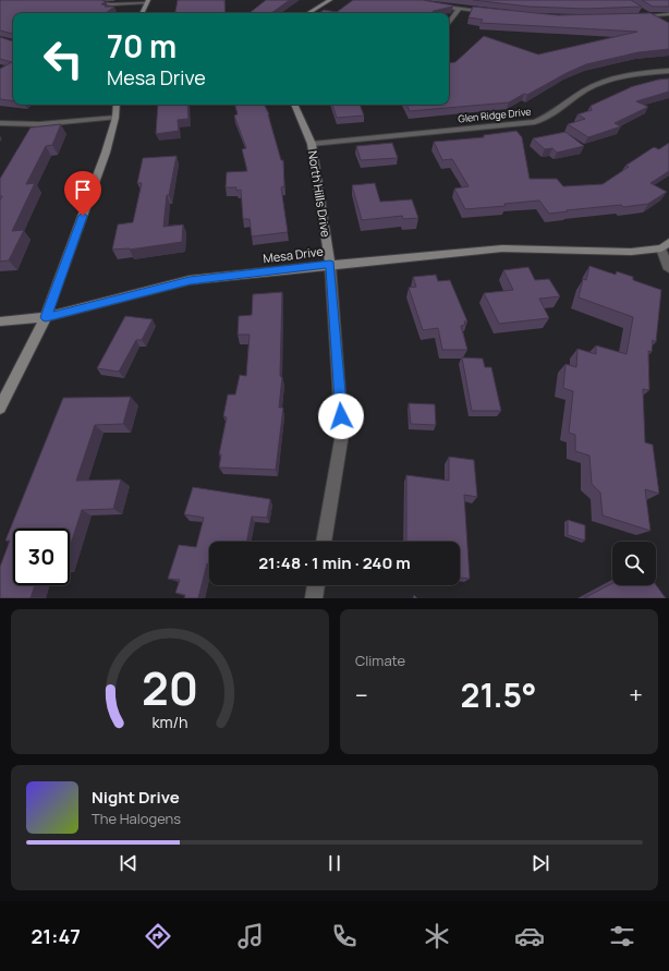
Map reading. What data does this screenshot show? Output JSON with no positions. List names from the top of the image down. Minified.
{"streets":{"street":["Glen Ridge Drive","North Hills Drive","Mesa Drive"]},"crossings":[["Glen Ridge Drive","North Hills Drive"],["North Hills Drive","Mesa Drive"]],"page":{"turn":["70 m","Mesa Drive"],"limit":"30","trip":"21:48 · 1 min · 240 m","tile":"Climate","heat":["−","21.5°","+"],"song":["Night Drive","The Halogens"],"tabs":"21:47","gauge":["20","km/h"]}}
